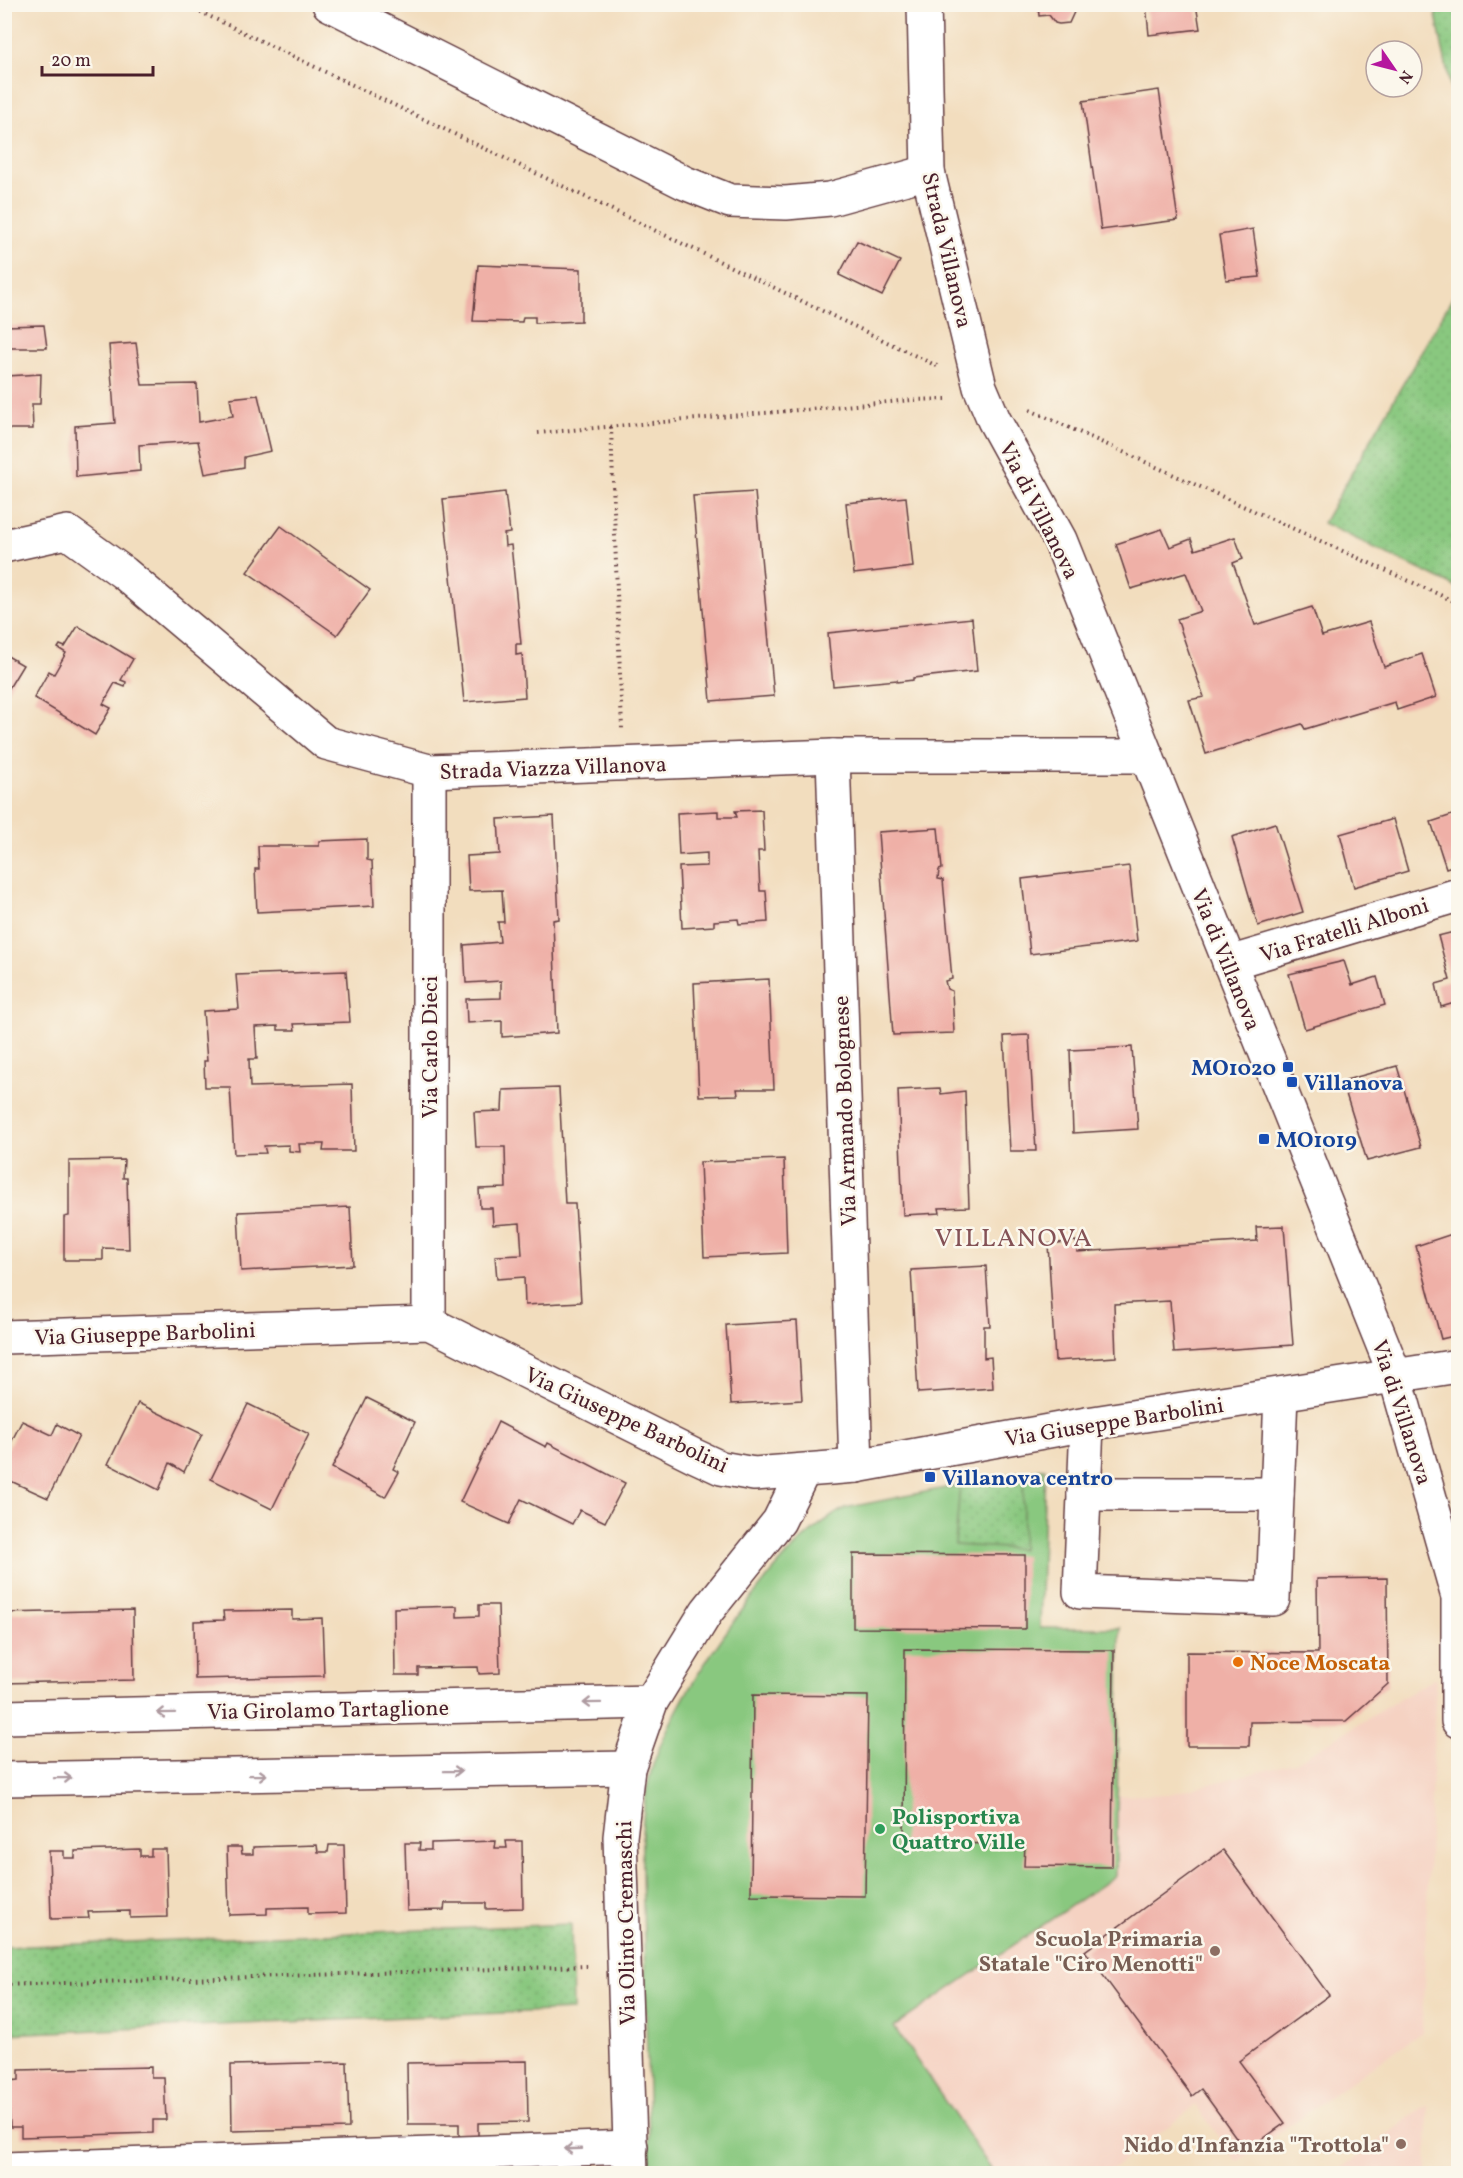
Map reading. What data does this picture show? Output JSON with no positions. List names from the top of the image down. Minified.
{"streets":{"street":["Strada Villanova","Via di Villanova","Strada Viazza Villanova","Via Fratelli Alboni","Via Carlo Dieci","Via Armando Bolognese","Via Giuseppe Barbolini","Via Girolamo Tartaglione","Via Olinto Cremaschi"]},"crossings":[["Strada Villanova","Via di Villanova"],["Via di Villanova","Strada Viazza Villanova"],["Via di Villanova","Via Fratelli Alboni"],["Via di Villanova","Via Giuseppe Barbolini"],["Strada Viazza Villanova","Via Carlo Dieci"],["Strada Viazza Villanova","Via Armando Bolognese"],["Via Carlo Dieci","Via Giuseppe Barbolini"],["Via Armando Bolognese","Via Giuseppe Barbolini"],["Via Giuseppe Barbolini","Via Olinto Cremaschi"],["Via Girolamo Tartaglione","Via Olinto Cremaschi"]],"districts":["VILLANOVA"],"places":{"transit":["MO1020","Villanova","MO1019","Villanova centro"],"other":["Noce Moscata","Polisportiva Quattro Ville","Scuola Primaria Statale \"Ciro Menotti\"","Nido d'Infanzia \"Trottola\""]},"scale_bar":"20 m","north":"bottom right"}
